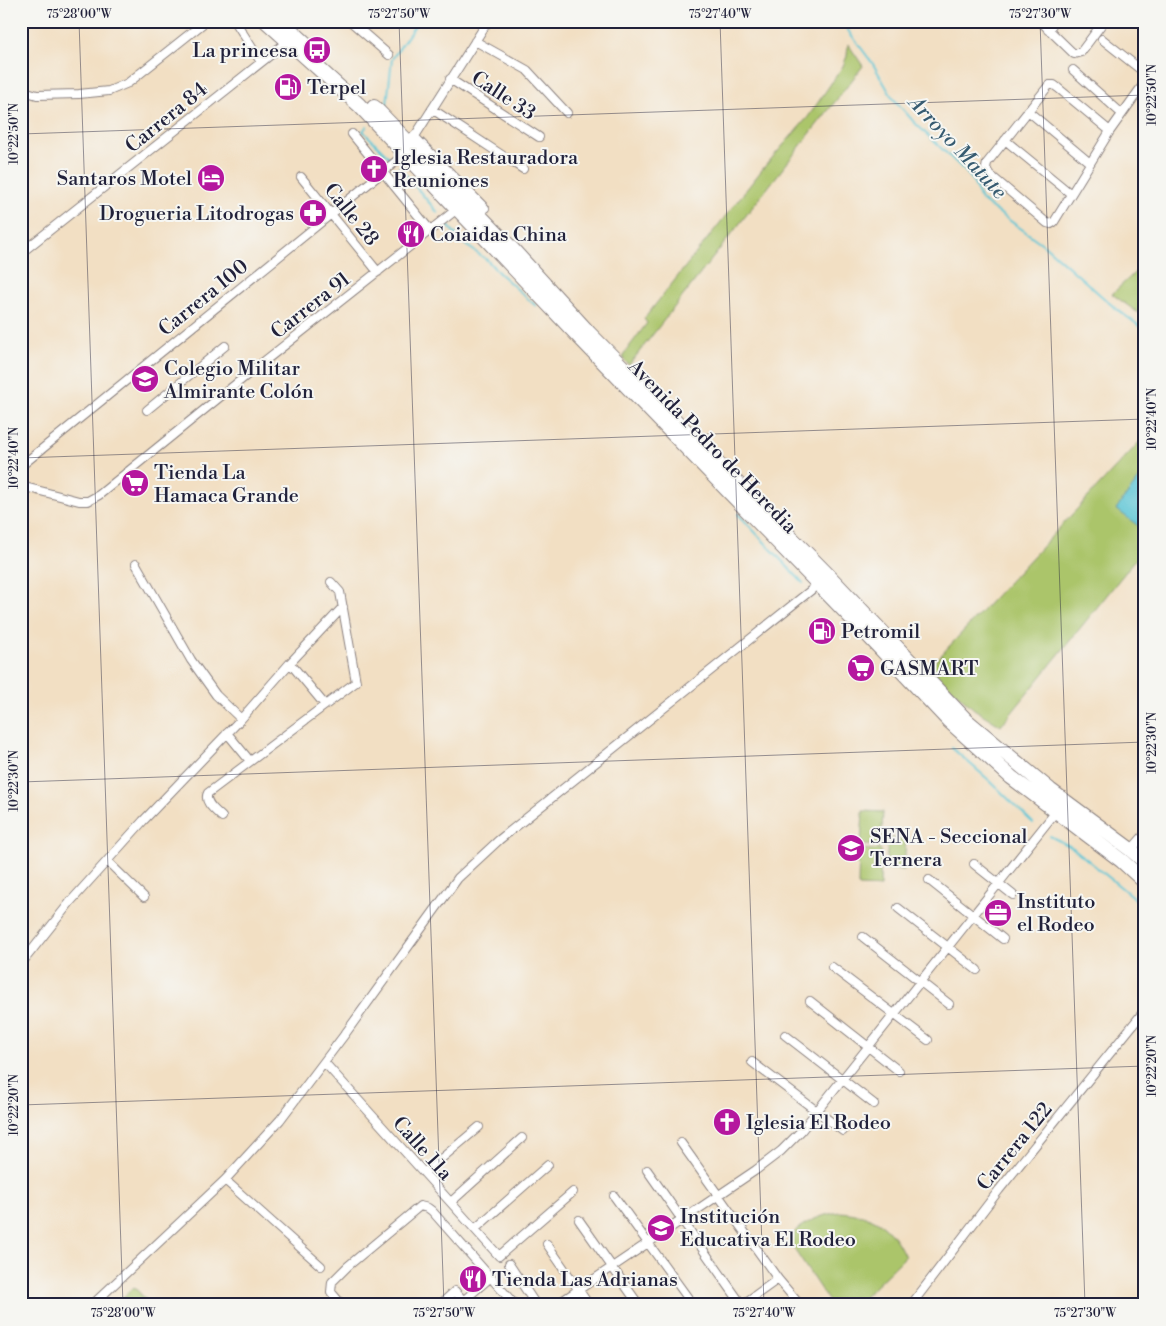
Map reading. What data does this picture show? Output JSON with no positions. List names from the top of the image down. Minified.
{"streets":{"highway":["Avenida Pedro de Heredia"],"street":["Calle 33","Carrera 84","Calle 28","Carrera 100","Carrera 91","Carrera 122","Calle 11a"]},"crossings":[["Calle 33","Carrera 100"],["Carrera 84","Avenida Pedro de Heredia"],["Calle 28","Carrera 100"],["Calle 28","Carrera 91"],["Carrera 100","Avenida Pedro de Heredia"],["Carrera 91","Avenida Pedro de Heredia"]],"water":["Arroyo Matute"],"places":{"bus stop":["La princesa"],"fuel station":["Terpel","Petromil"],"church":["Iglesia Restauradora Reuniones","Iglesia El Rodeo"],"hotel":["Santaros Motel"],"pharmacy":["Drogueria Litodrogas"],"restaurant":["Coiaidas China","Tienda Las Adrianas"],"school or university":["Colegio Militar Almirante Colón","SENA - Seccional Ternera","Institución Educativa El Rodeo"],"supermarket":["Tienda La Hamaca Grande","GASMART"],"office":["Instituto el Rodeo"]},"coordinates":["75°28'00\"W","75°27'50\"W","75°27'40\"W","75°27'30\"W","10°22'50\"N","10°22'40\"N","10°22'30\"N","10°22'20\"N"]}
